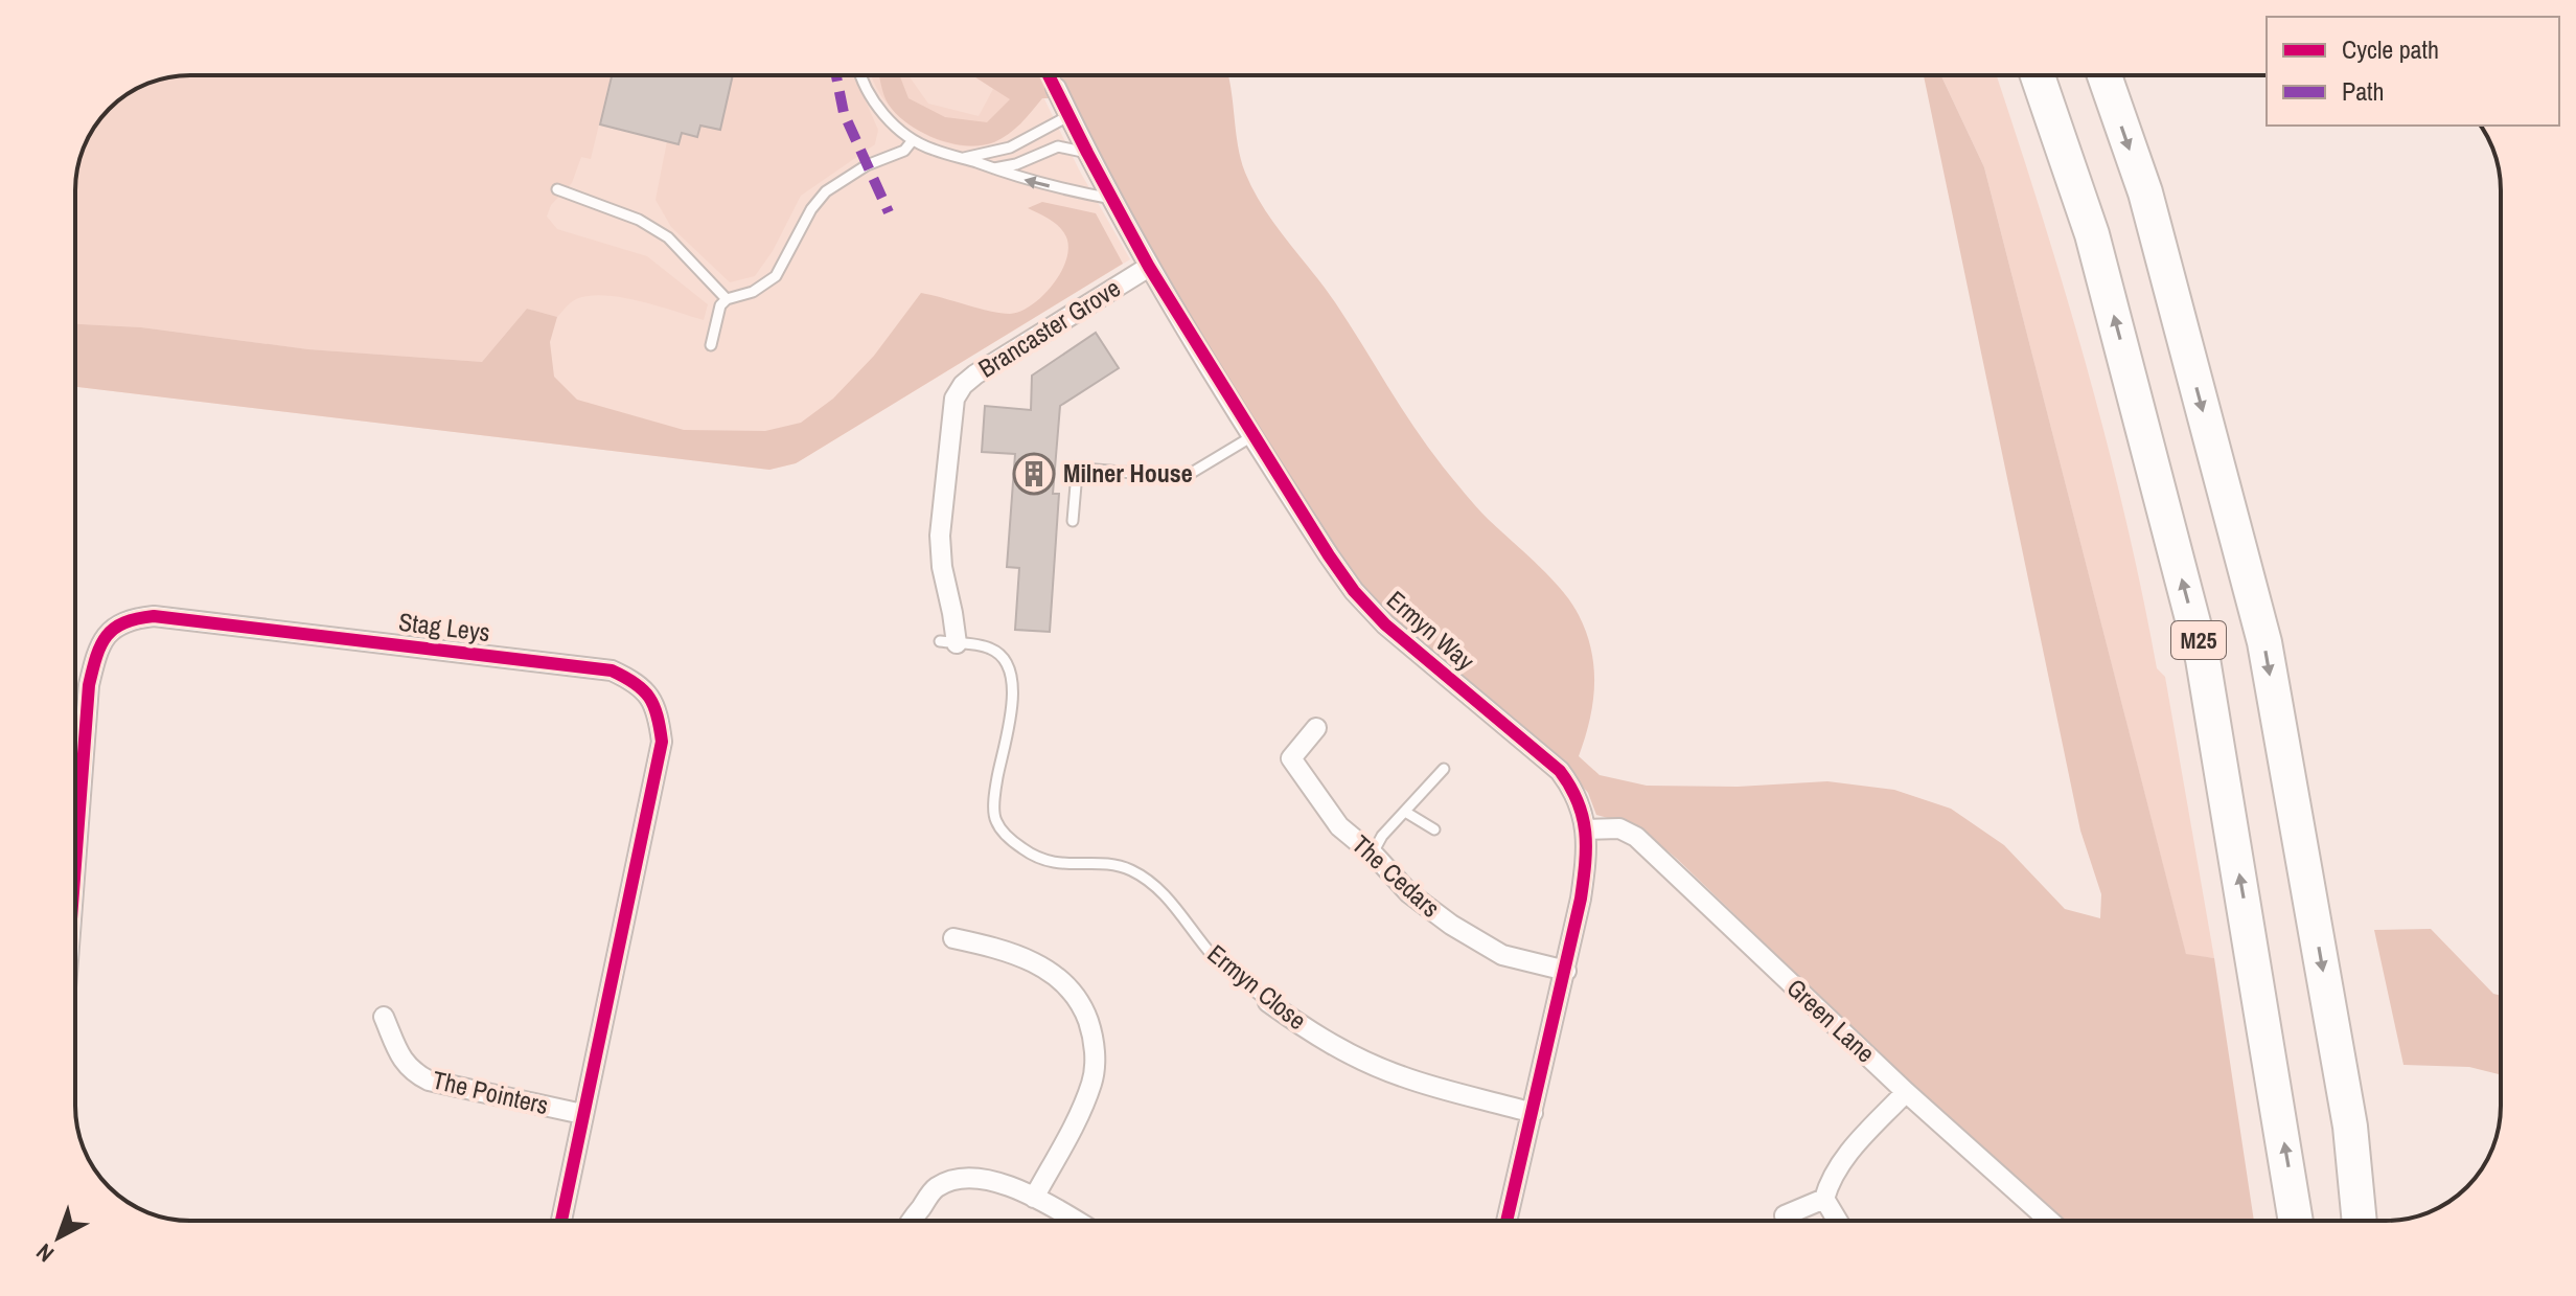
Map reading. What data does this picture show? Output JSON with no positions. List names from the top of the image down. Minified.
{"streets":{"highway":["M25"],"street":["Brancaster Grove","Stag Leys","Ermyn Way","The Cedars","Ermyn Close","Green Lane","The Pointers"]},"crossings":[["Brancaster Grove","Ermyn Way"],["Brancaster Grove","Ermyn Close"],["Stag Leys","The Pointers"],["Ermyn Way","The Cedars"],["Ermyn Way","Ermyn Close"],["Ermyn Way","Green Lane"]],"places":{"building":["Milner House"]},"legend":["Cycle path","Path"],"north":"bottom left"}
